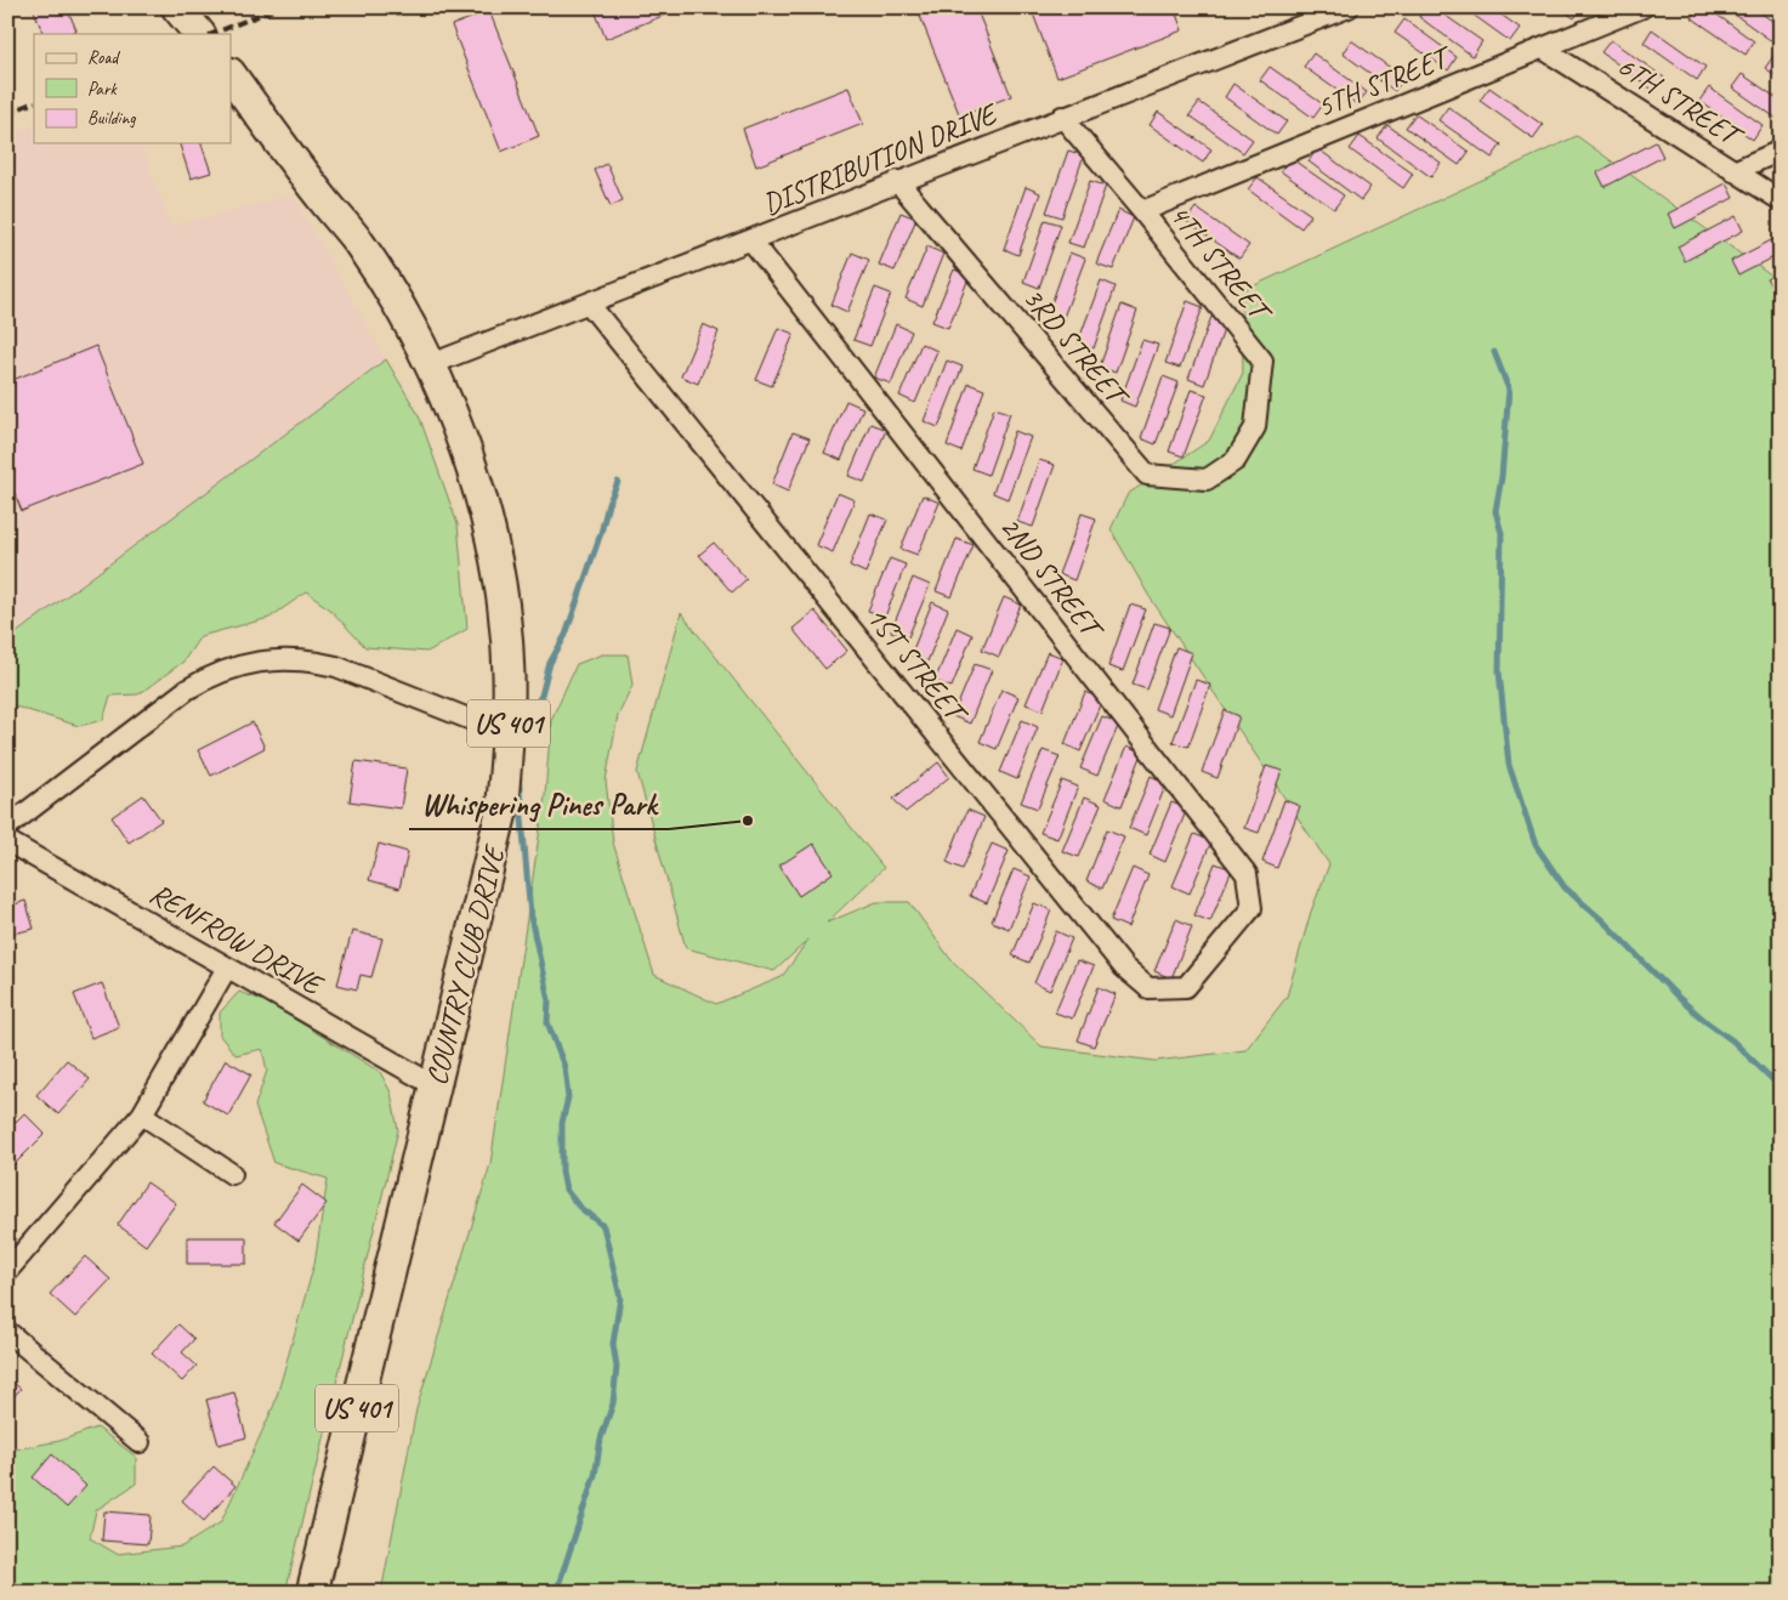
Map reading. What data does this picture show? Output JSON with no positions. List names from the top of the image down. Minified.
{"streets":{"main road":["US 401","COUNTRY CLUB DRIVE"],"street":["5TH STREET","6TH STREET","DISTRIBUTION DRIVE","4TH STREET","3RD STREET","2ND STREET","1ST STREET","RENFROW DRIVE"]},"crossings":[["5TH STREET","6TH STREET"],["5TH STREET","4TH STREET"],["DISTRIBUTION DRIVE","4TH STREET"],["DISTRIBUTION DRIVE","3RD STREET"],["DISTRIBUTION DRIVE","2ND STREET"],["DISTRIBUTION DRIVE","1ST STREET"],["DISTRIBUTION DRIVE","COUNTRY CLUB DRIVE"],["4TH STREET","3RD STREET"],["2ND STREET","1ST STREET"],["RENFROW DRIVE","COUNTRY CLUB DRIVE"]],"places":["Whispering Pines Park"],"legend":["Road","Park","Building"]}
